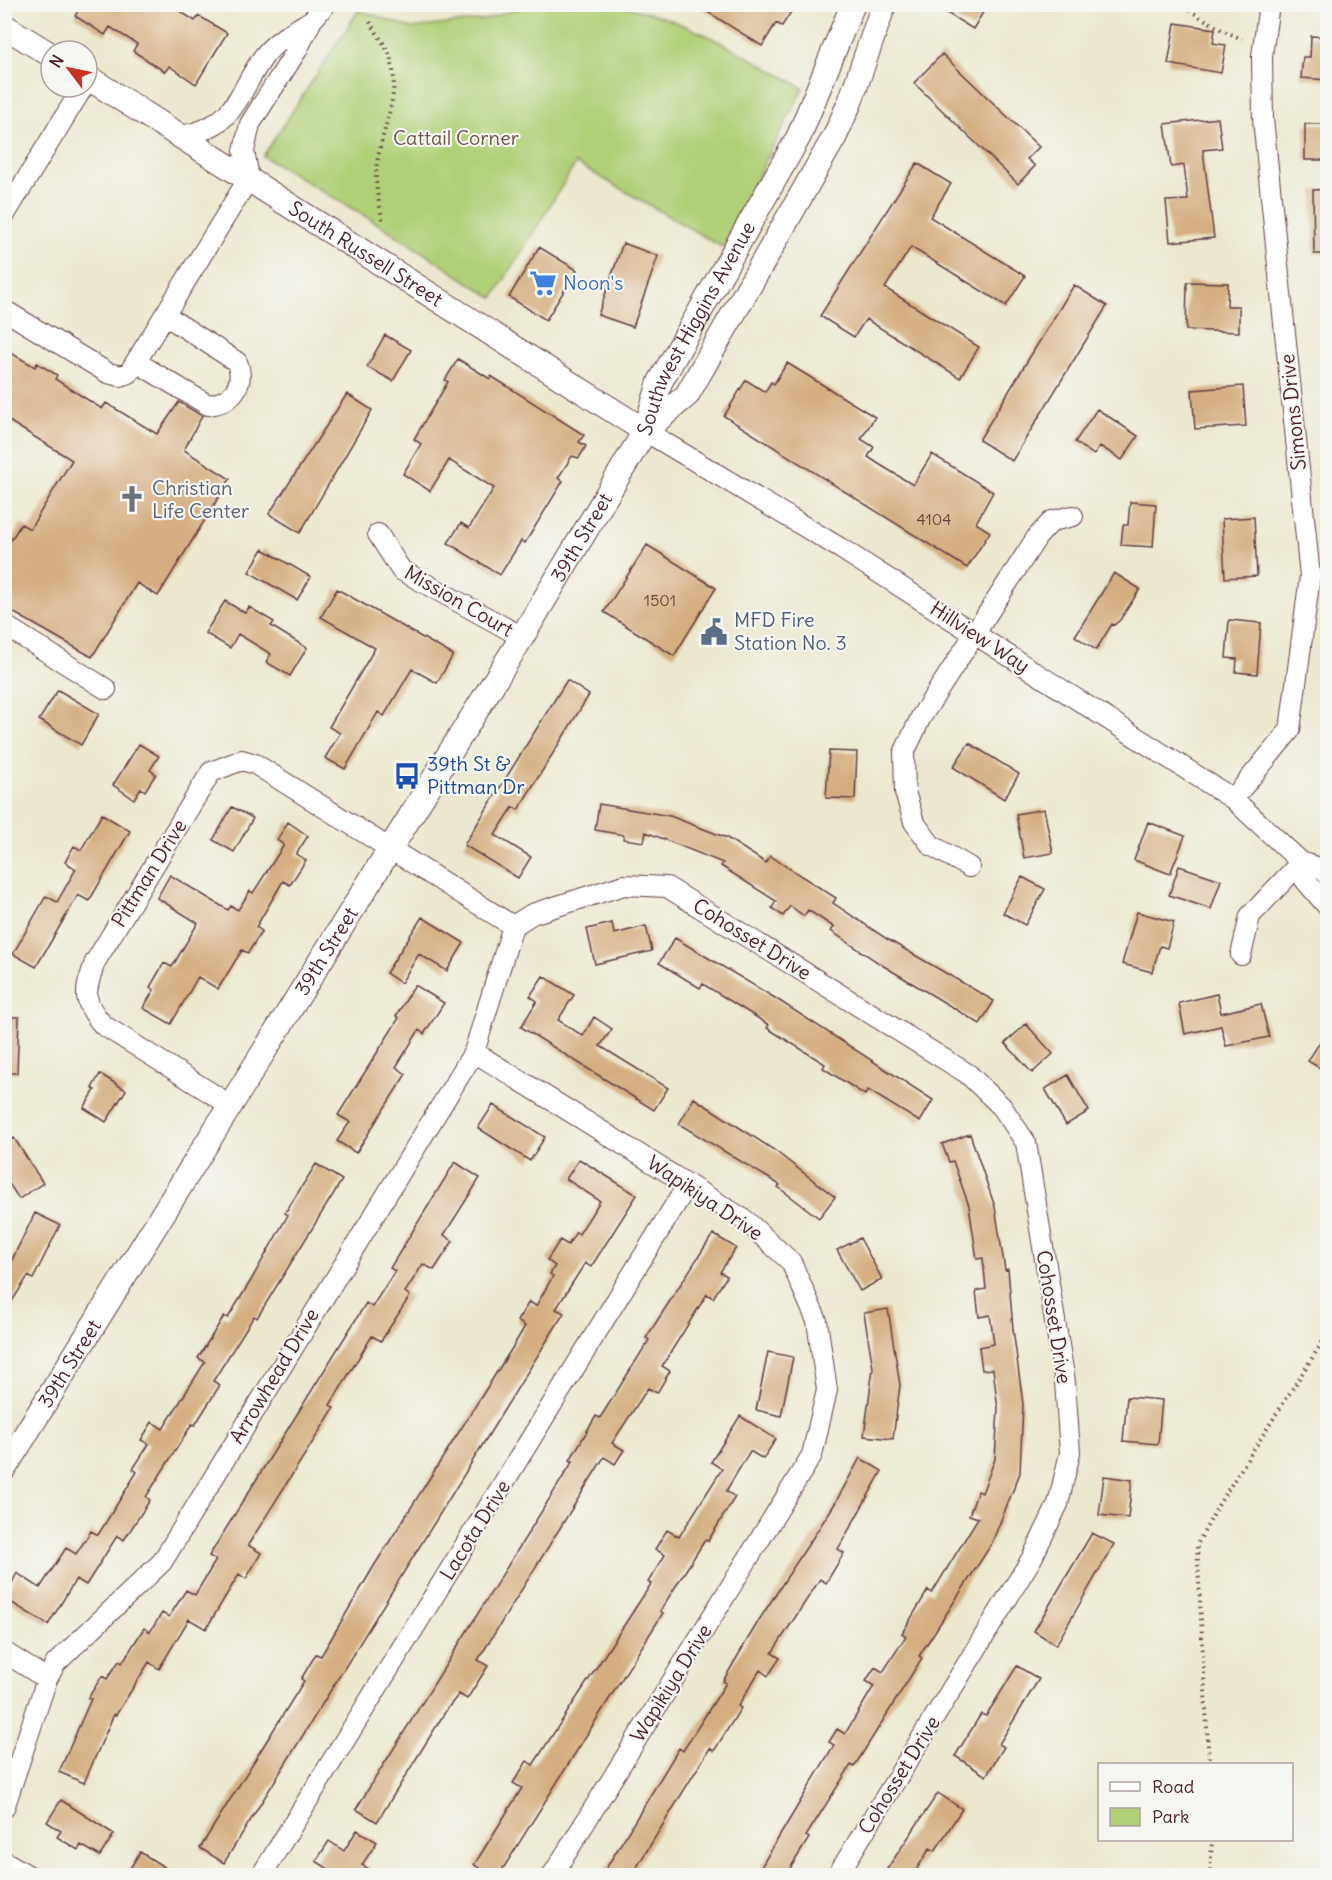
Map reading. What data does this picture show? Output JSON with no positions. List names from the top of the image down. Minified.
{"streets":{"main road":["South Russell Street","Southwest Higgins Avenue","39th Street"],"street":["Simons Drive","Mission Court","Hillview Way","Pittman Drive","Cohosset Drive","Wapikiya Drive","Arrowhead Drive","Lacota Drive"]},"crossings":[["South Russell Street","Southwest Higgins Avenue"],["South Russell Street","39th Street"],["South Russell Street","Hillview Way"],["Southwest Higgins Avenue","39th Street"],["Southwest Higgins Avenue","Hillview Way"],["Simons Drive","Hillview Way"],["39th Street","Mission Court"],["39th Street","Hillview Way"],["39th Street","Pittman Drive"],["Wapikiya Drive","Arrowhead Drive"],["Wapikiya Drive","Lacota Drive"]],"parks":["Cattail Corner"],"places":{"supermarket":["Noon's"],"church":["Christian Life Center"],"public building":["MFD Fire Station No. 3"],"bus stop":["39th St & Pittman Dr"]},"house_numbers":["4104","1501"],"legend":["Road","Park"],"north":"top left"}
